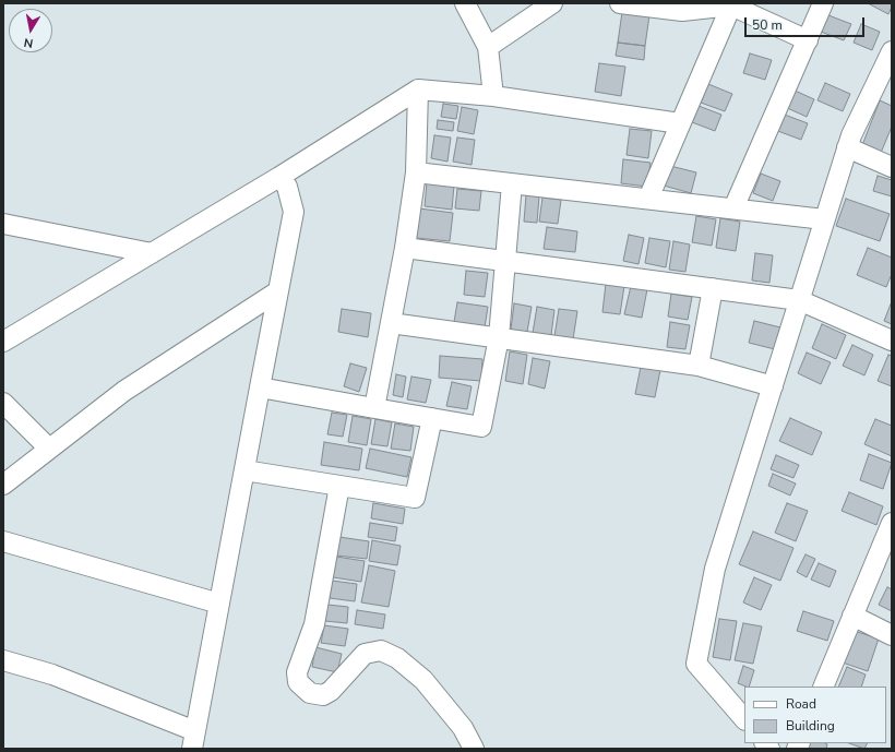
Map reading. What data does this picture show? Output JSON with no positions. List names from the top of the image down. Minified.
{"legend":["Road","Building"],"scale_bar":"50 m","north":"bottom"}
